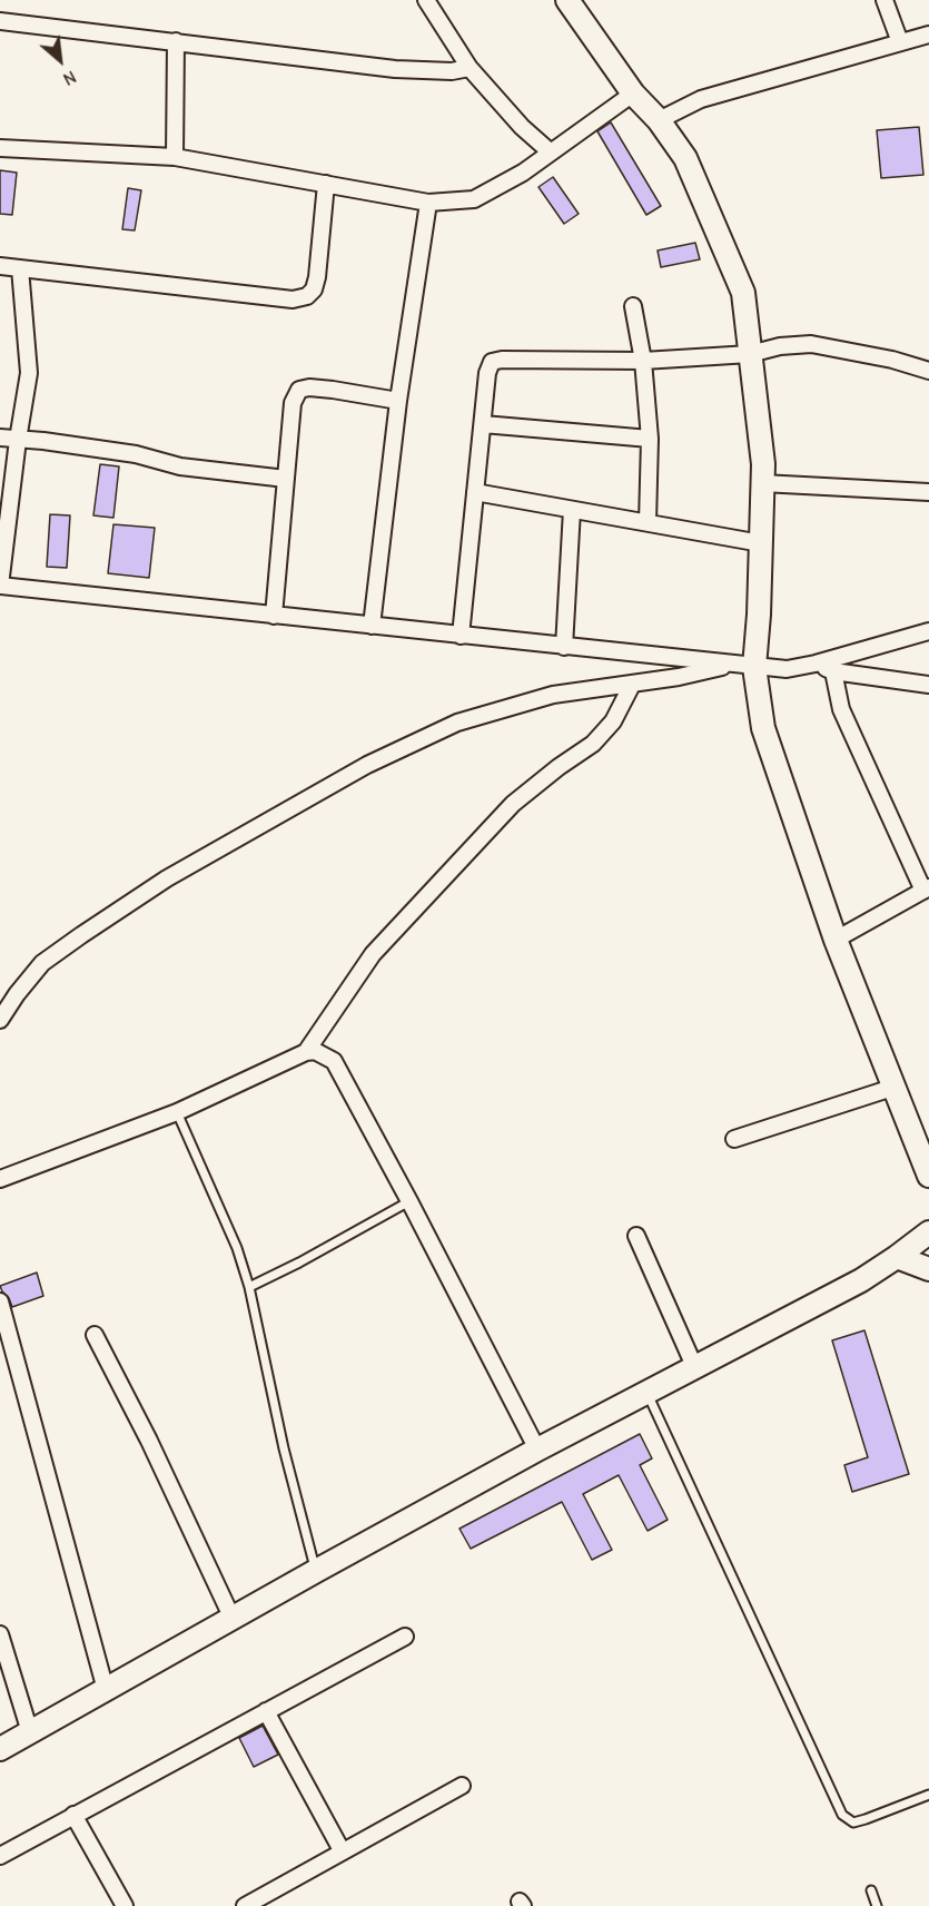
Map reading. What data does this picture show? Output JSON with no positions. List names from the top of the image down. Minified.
{"north":"bottom right"}
